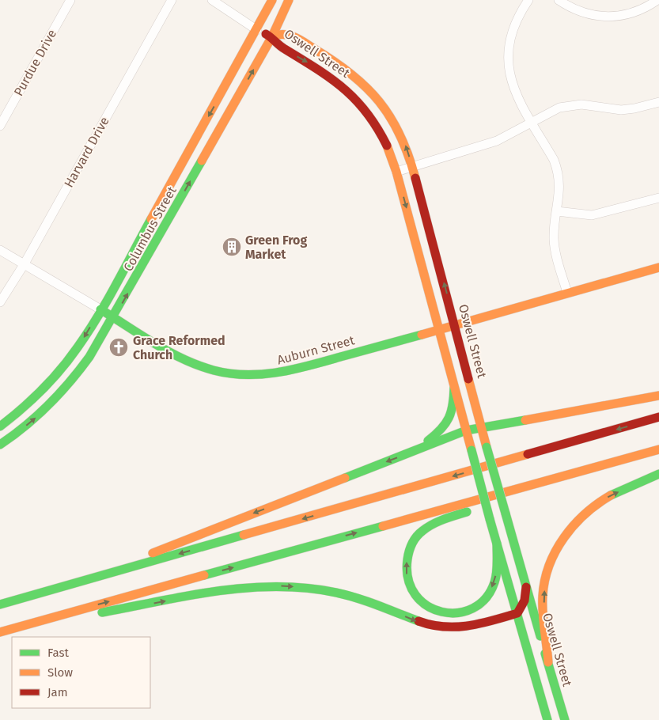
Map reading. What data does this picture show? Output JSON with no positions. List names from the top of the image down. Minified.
{"streets":{"main road":["Oswell Street","Columbus Street","Auburn Street"],"street":["Purdue Drive","Harvard Drive"]},"crossings":[["Oswell Street","Columbus Street"],["Oswell Street","Auburn Street"],["Harvard Drive","Auburn Street"],["Columbus Street","Auburn Street"]],"places":{"building":["Green Frog Market"],"church":["Grace Reformed Church"]},"legend":["Fast","Slow","Jam"]}
